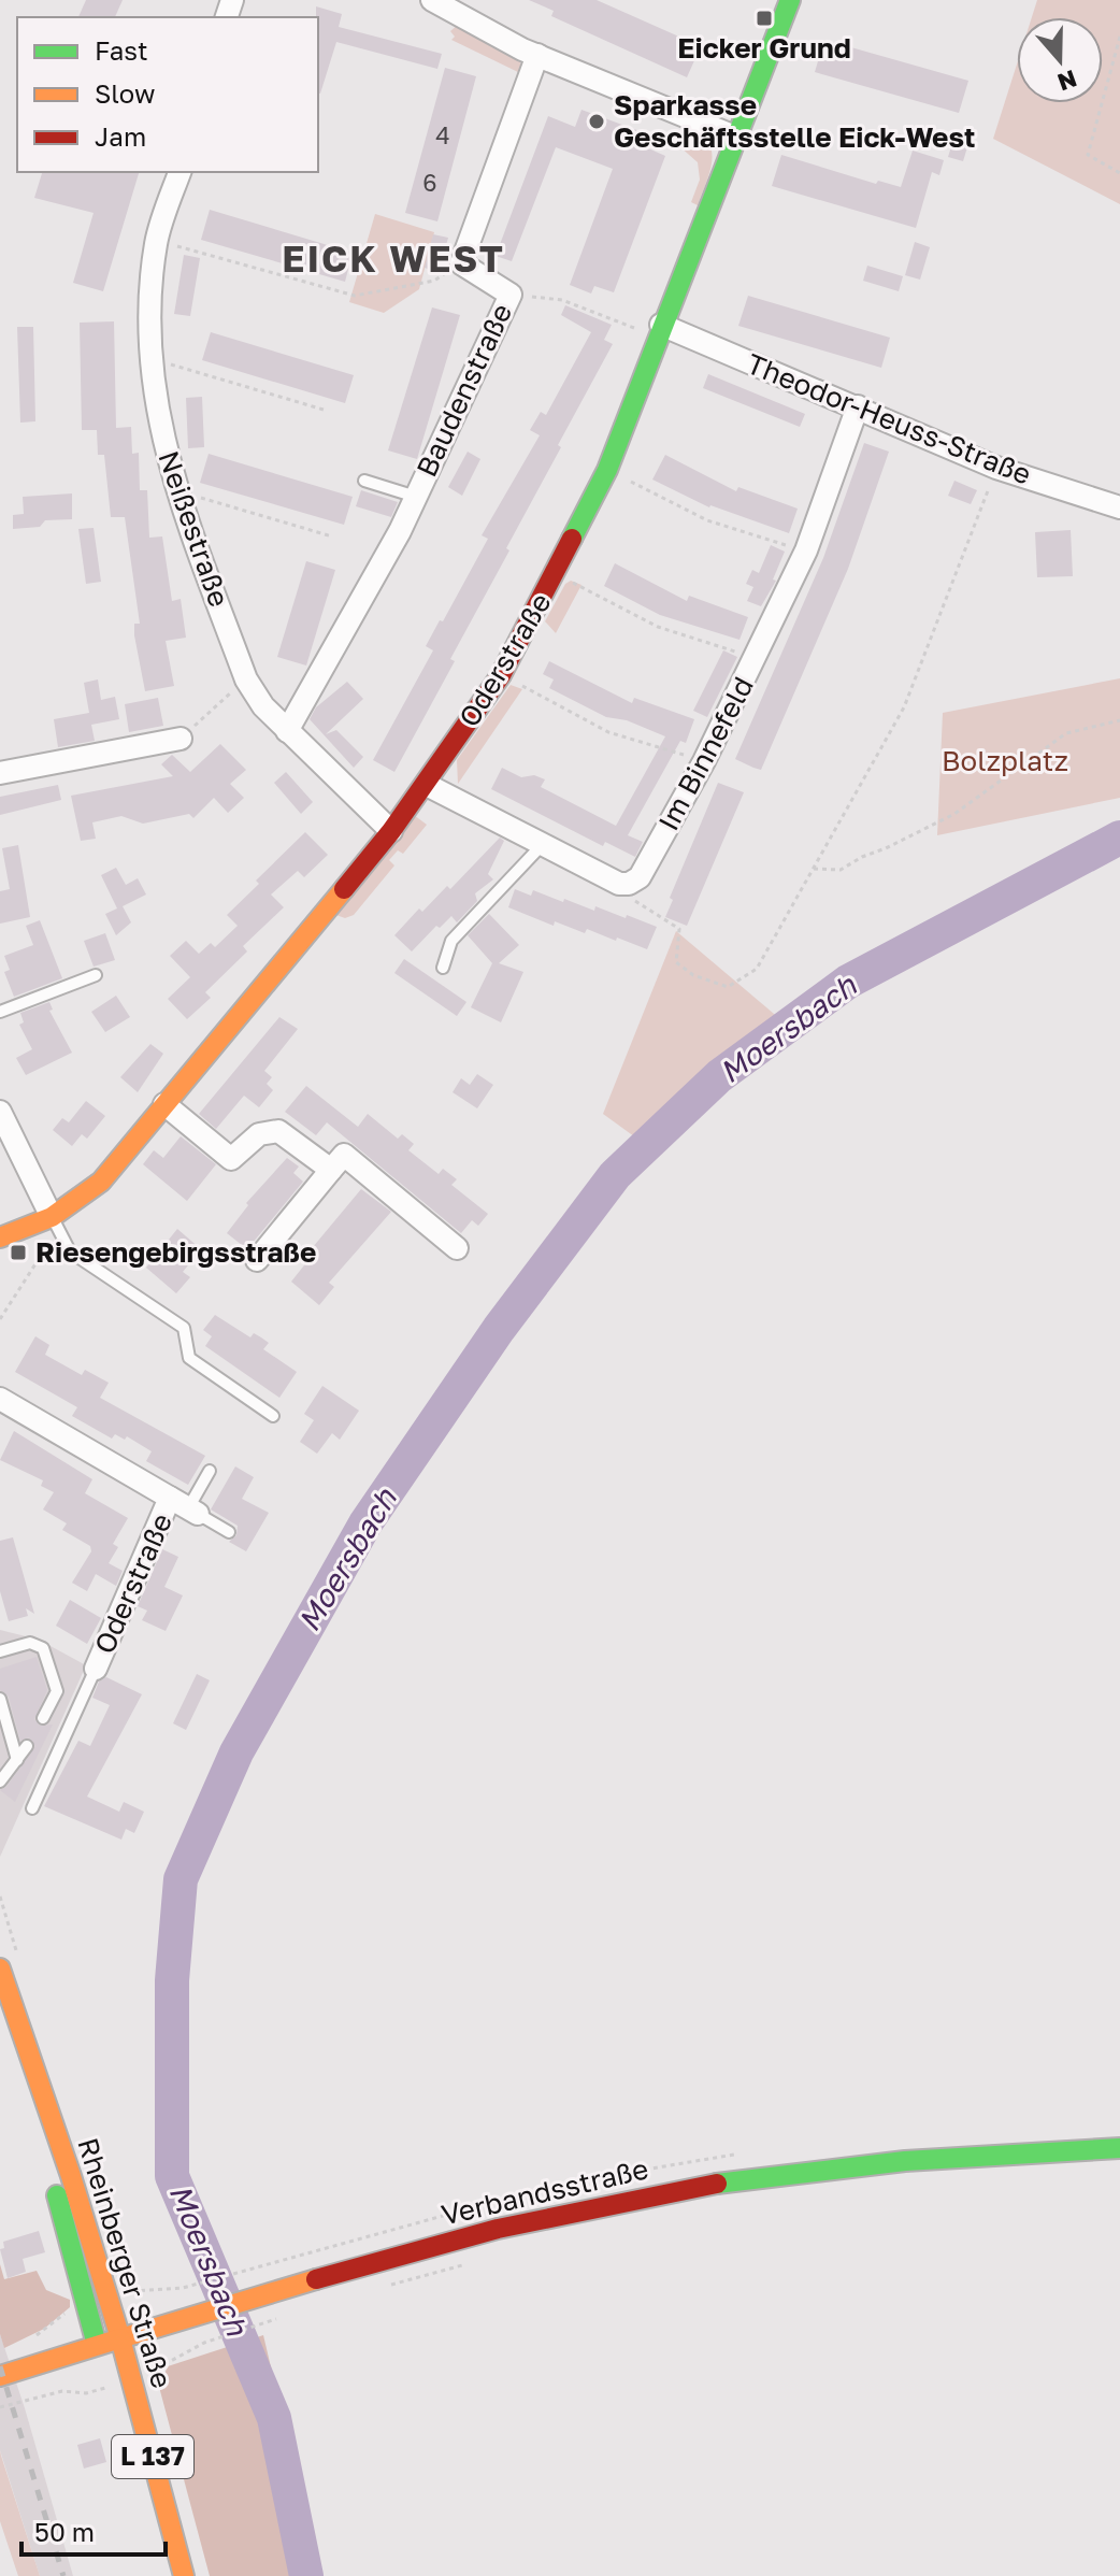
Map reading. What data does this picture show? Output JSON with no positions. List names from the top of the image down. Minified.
{"streets":{"main road":["Oderstraße","Verbandsstraße","Rheinberger Straße","L 137"],"street":["Baudenstraße","Theodor-Heuss-Straße","Neißestraße","Im Binnefeld"]},"crossings":[["Baudenstraße","Neißestraße"],["Theodor-Heuss-Straße","Oderstraße"],["Theodor-Heuss-Straße","Im Binnefeld"],["Neißestraße","Oderstraße"],["Verbandsstraße","Rheinberger Straße"]],"districts":["EICK WEST"],"water":["Moersbach"],"parks":["Bolzplatz"],"places":{"transit":["Eicker Grund","Riesengebirgsstraße"],"other":["Sparkasse Geschäftsstelle Eick-West"]},"house_numbers":["4","6"],"legend":["Fast","Slow","Jam"],"scale_bar":"50 m","north":"bottom"}
